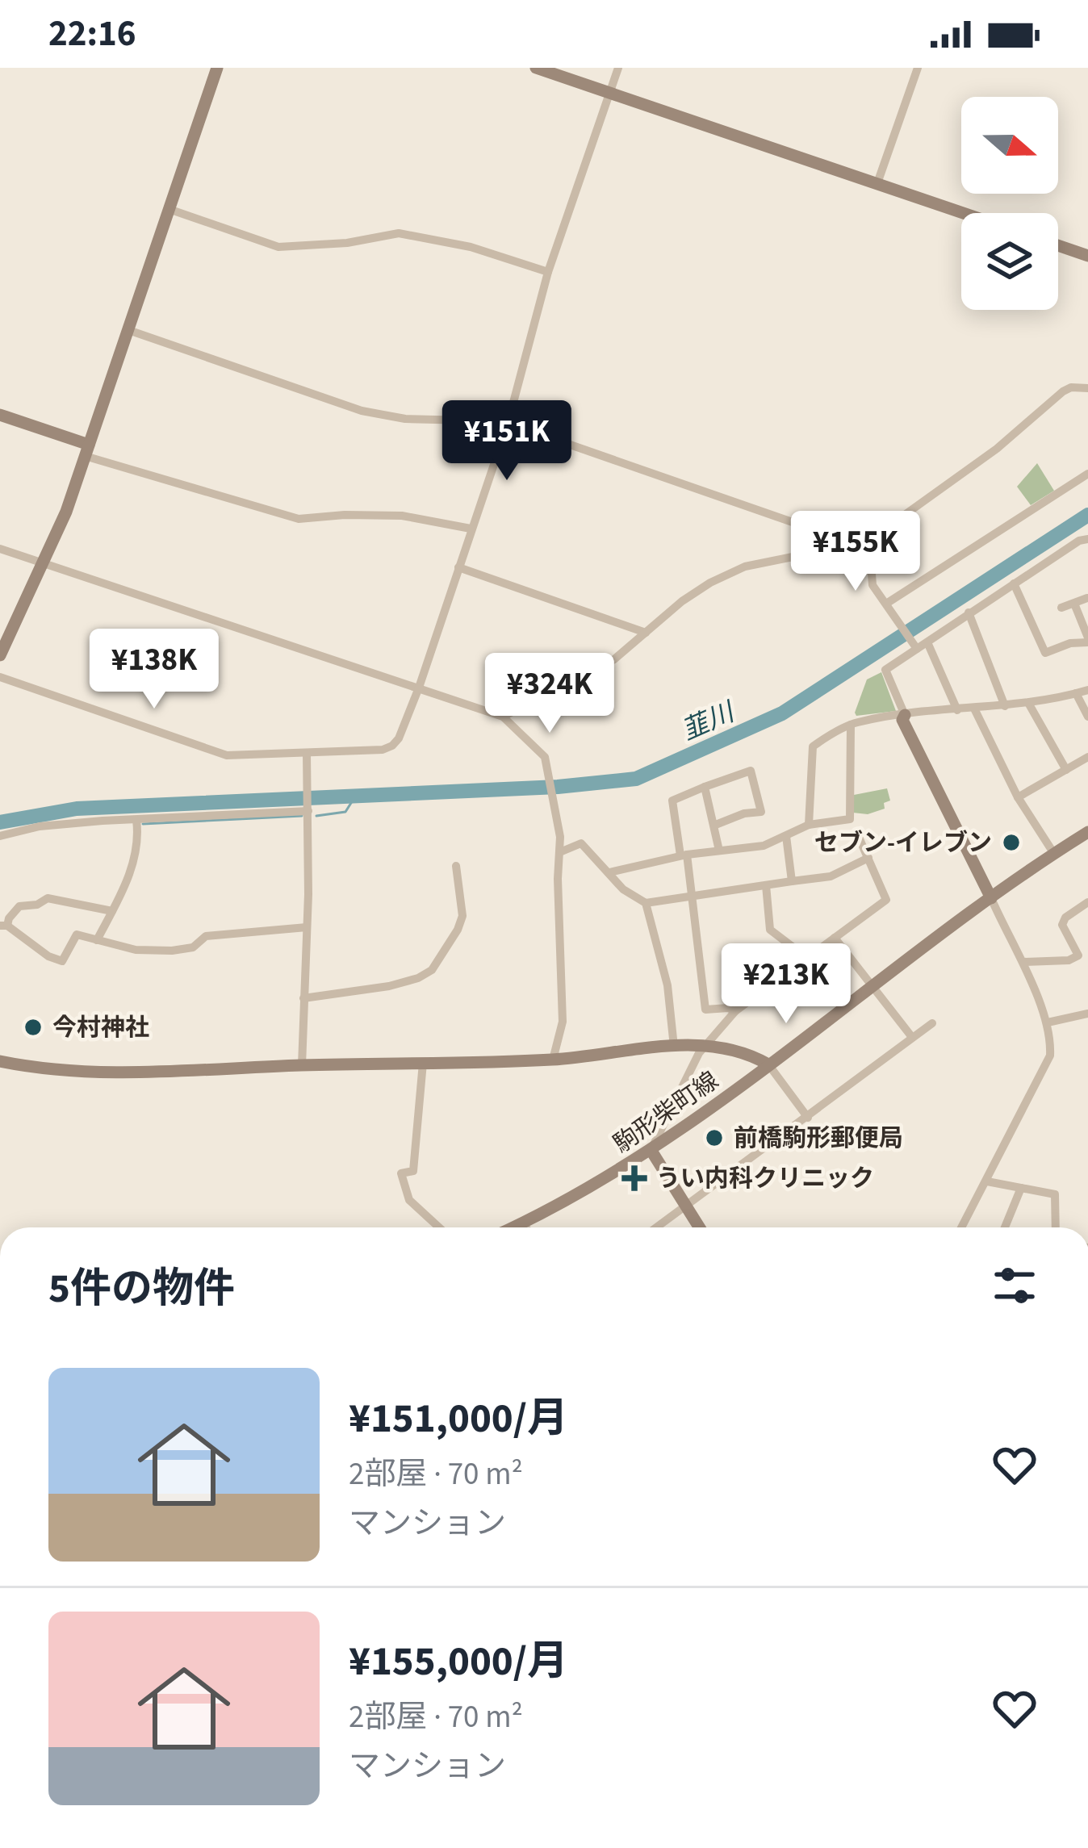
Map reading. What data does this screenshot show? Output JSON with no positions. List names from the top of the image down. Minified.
{"streets":{"street":["駒形柴町線"]},"water":["韮川"],"places":{"other":["セブン-イレブン","今村神社","前橋駒形郵便局"],"health":["うい内科クリニック"]},"north":"right","page":{"status":"22:16","price":["¥151K","¥155K","¥138K","¥324K","¥213K"],"heading":"5件の物件","list":[{"name":"¥151,000/月","note":"2部屋 · 70 m² · マンション"},{"name":"¥155,000/月","note":"2部屋 · 70 m² · マンション"}]}}
